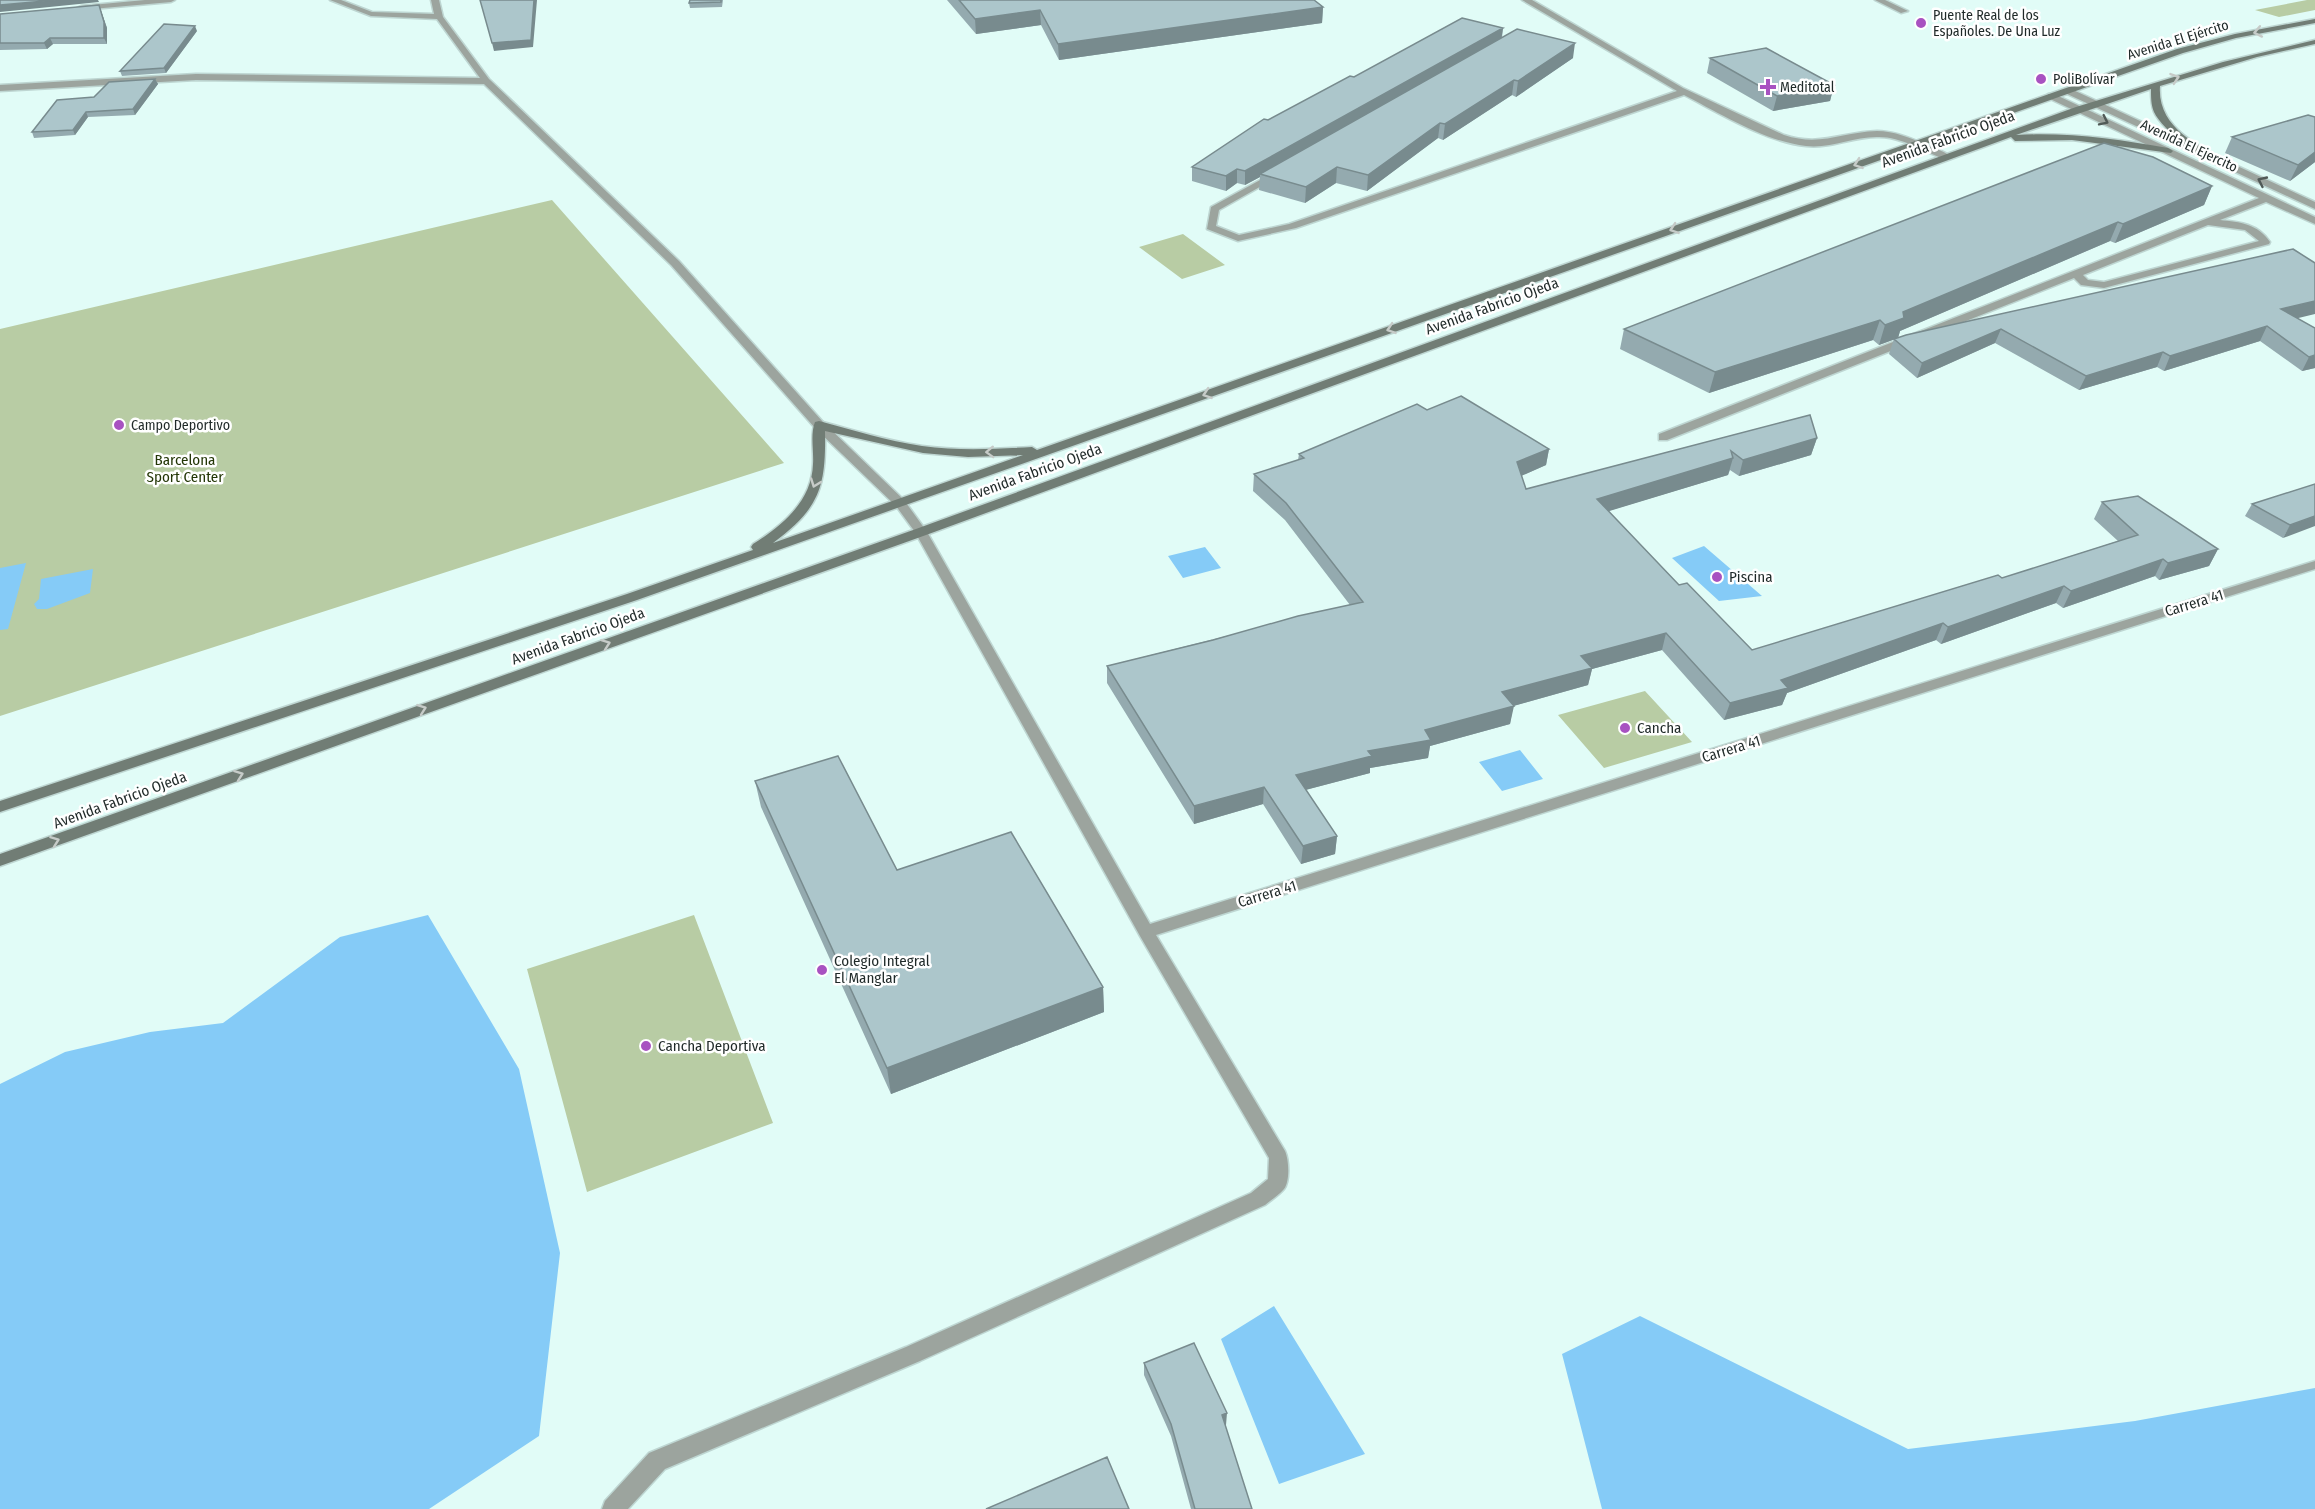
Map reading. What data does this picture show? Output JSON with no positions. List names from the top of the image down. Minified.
{"streets":{"street":["Avenida El Ejército","Avenida Fabricio Ojeda","Avenida El Ejercito","Carrera 41"]},"crossings":[["Avenida El Ejército","Avenida Fabricio Ojeda"],["Avenida El Ejército","Avenida El Ejercito"],["Avenida Fabricio Ojeda","Avenida El Ejercito"]],"parks":["Barcelona Sport Center"],"places":{"other":["Puente Real de los Españoles. De Una Luz","PoliBolívar","Campo Deportivo","Piscina","Cancha","Colegio Integral El Manglar","Cancha Deportiva"],"health":["Meditotal"]}}
